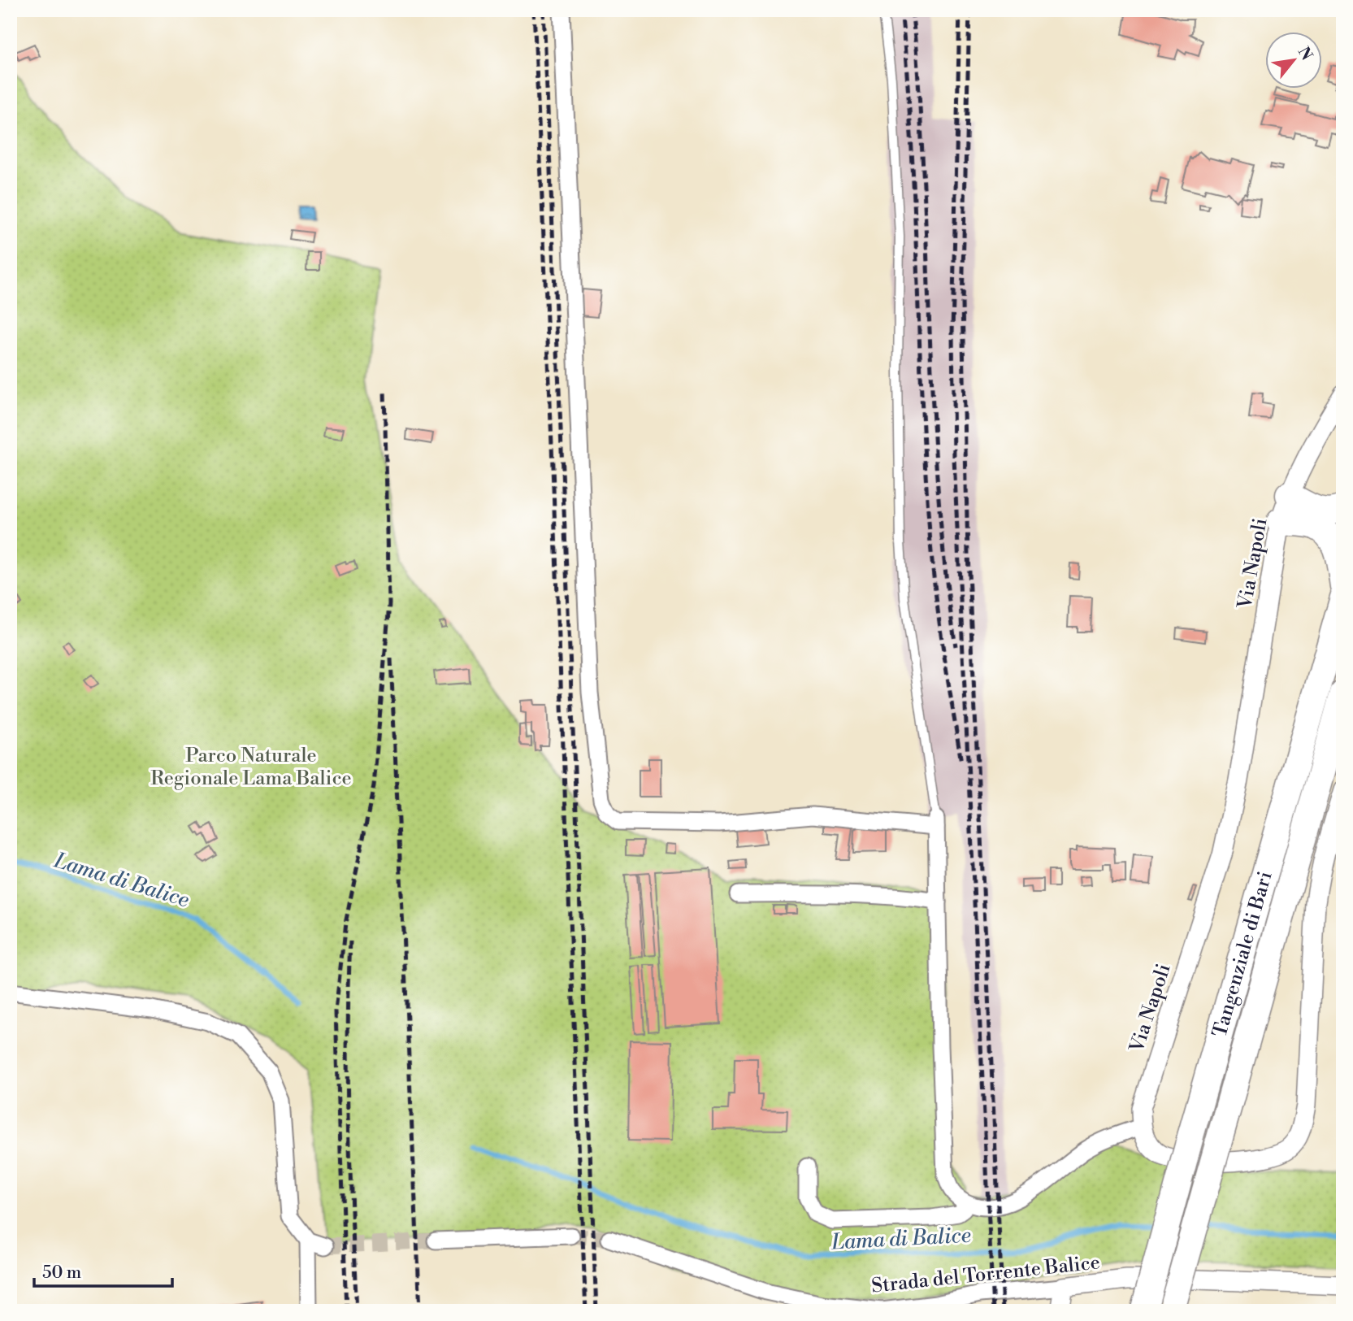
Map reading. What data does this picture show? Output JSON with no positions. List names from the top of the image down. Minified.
{"streets":{"highway":["Tangenziale di Bari"],"street":["Via Napoli","Strada del Torrente Balice"]},"water":["Lama di Balice"],"parks":["Parco Naturale Regionale Lama Balice"],"scale_bar":"50 m","north":"top right"}
